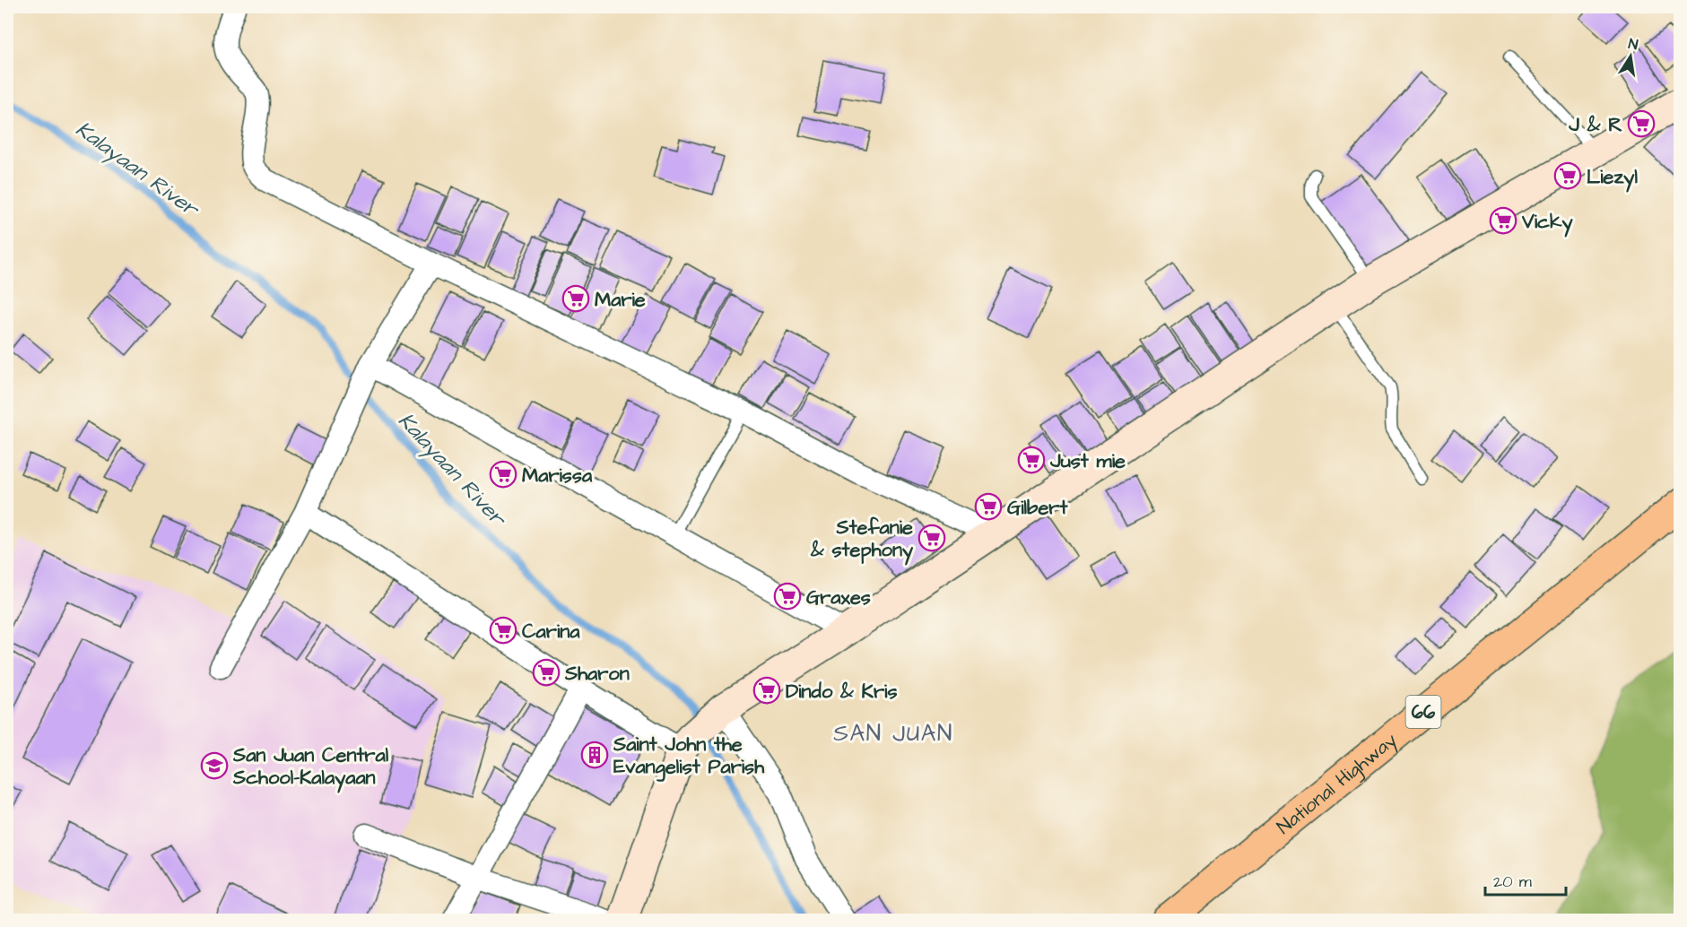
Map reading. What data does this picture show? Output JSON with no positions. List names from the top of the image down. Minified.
{"streets":{"main road":["66","National Highway"]},"districts":["SAN JUAN"],"water":["Kalayaan River"],"places":{"supermarket":["J & R","Liezyl","Vicky","Marie","Just mie","Marissa","Gilbert","Stefanie & stephony","Graxes","Carina","Sharon","Dindo & Kris"],"building":["Saint John the Evangelist Parish"],"school or university":["San Juan Central School-Kalayaan"]},"scale_bar":"20 m","north":"top"}
